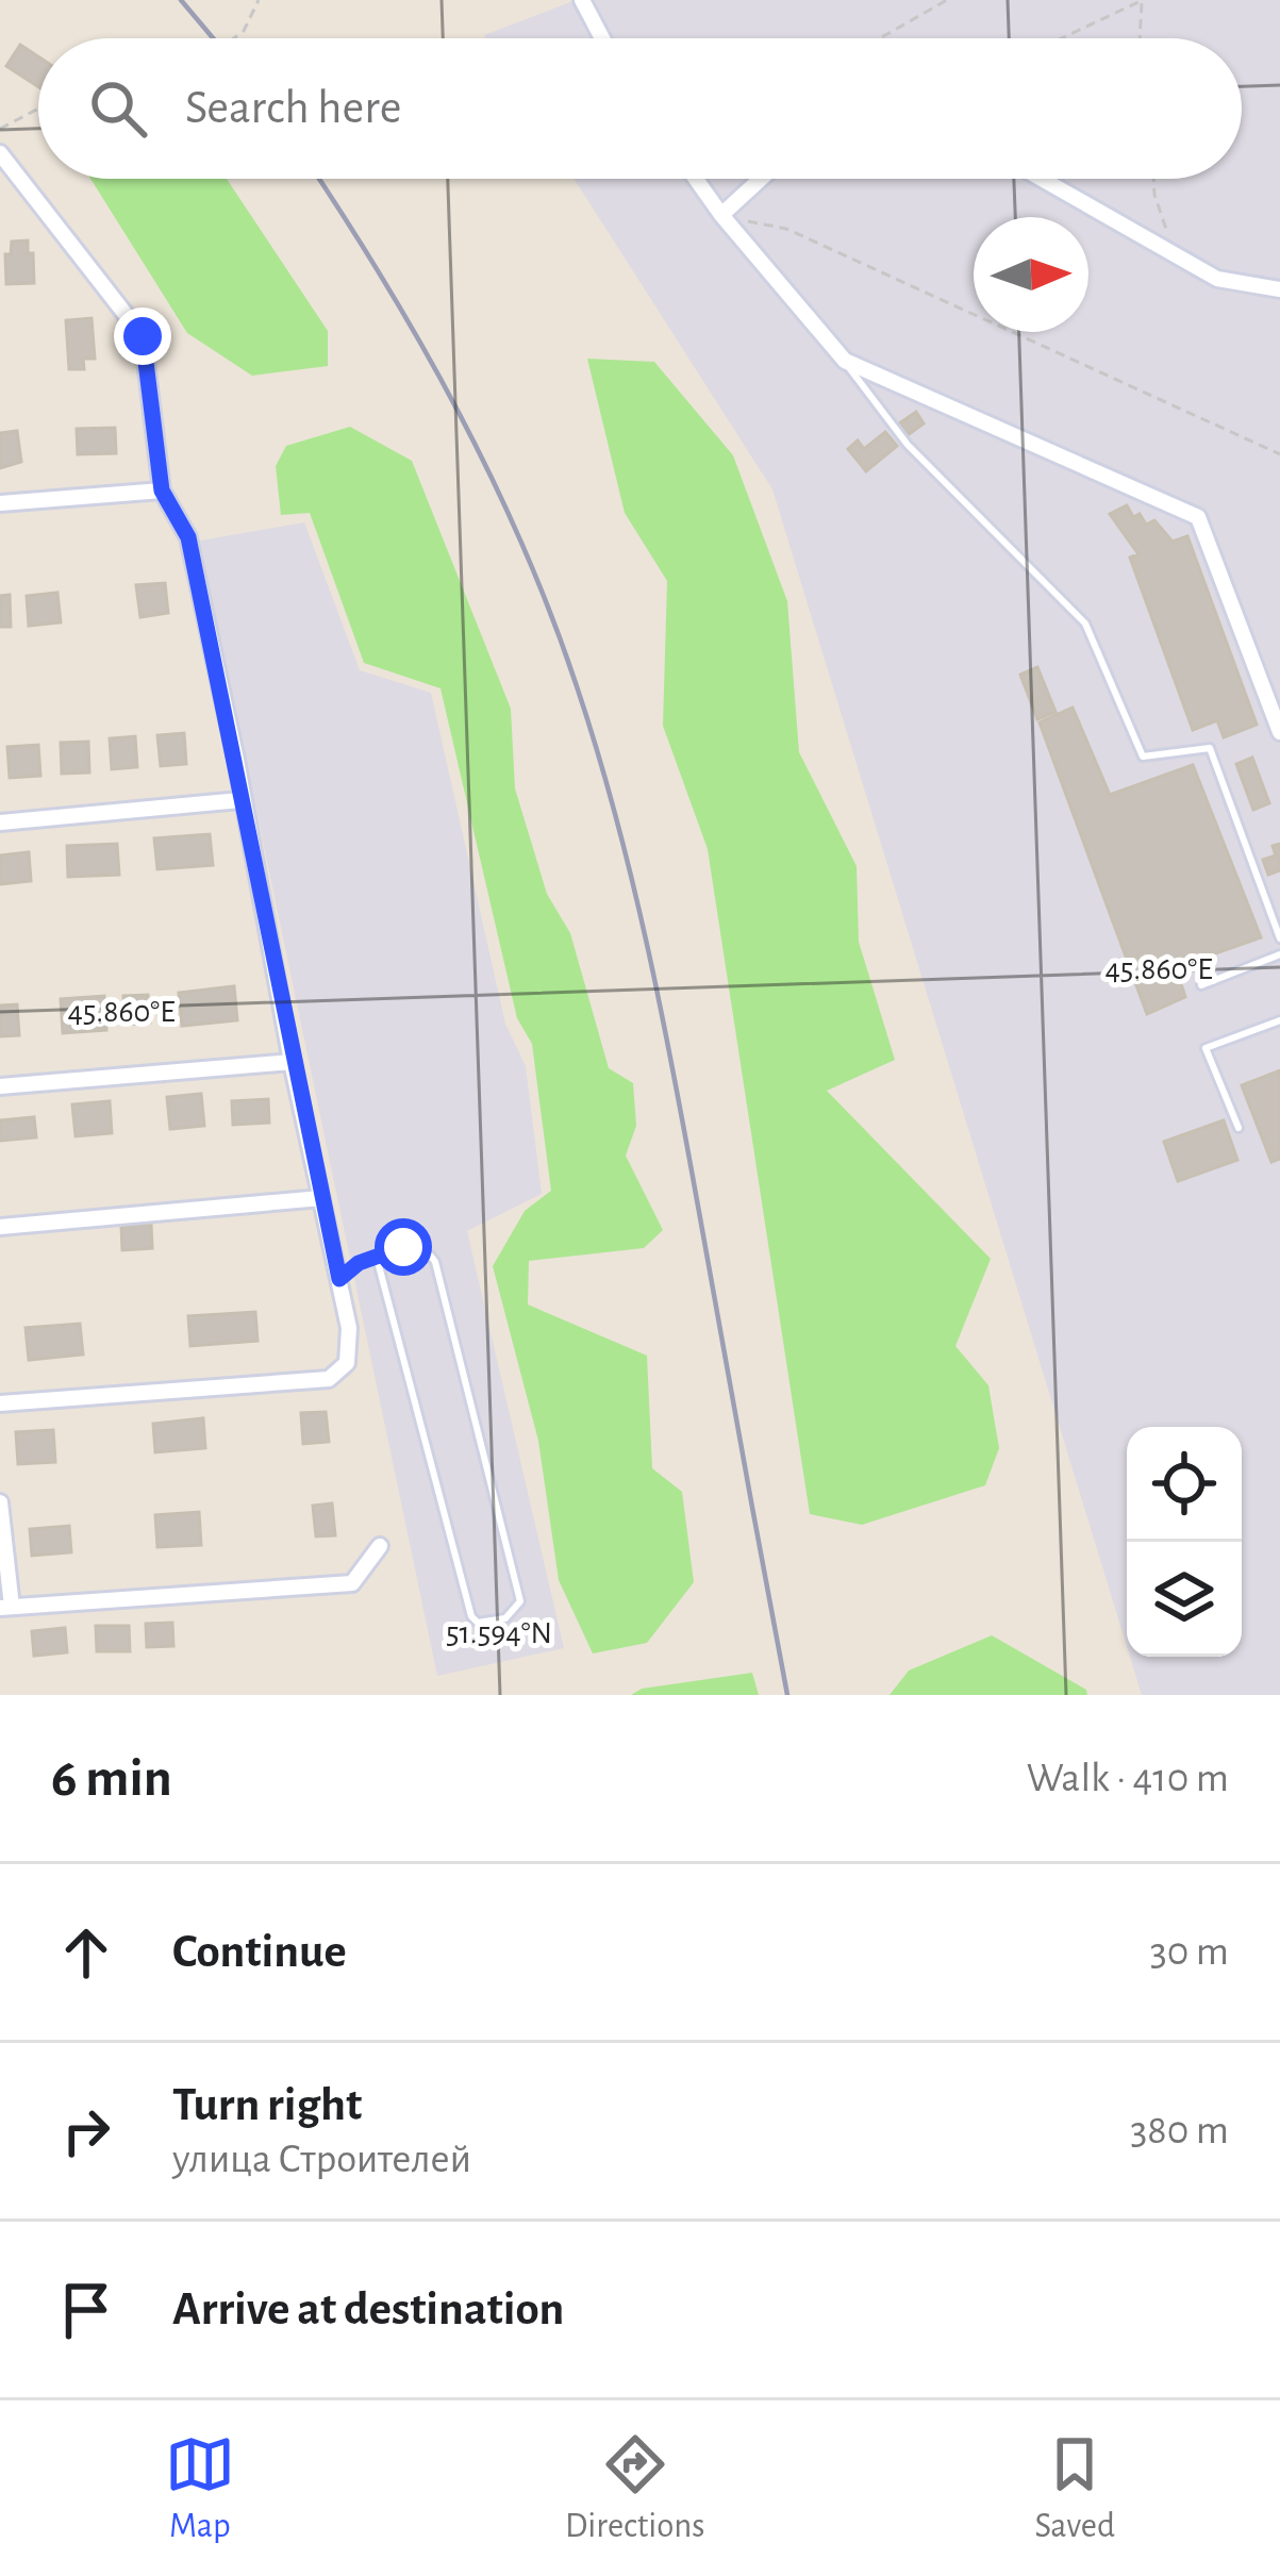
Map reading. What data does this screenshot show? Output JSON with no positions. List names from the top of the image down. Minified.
{"north":"right","page":{"search":"Search here","heading":["6 min","Walk · 410 m"],"list":[["Continue","30 m"],["Turn right","улица Строителей","380 m"],"Arrive at destination"],"nav":["Map","Directions","Saved"]},"coordinates":["45.860°E","51.594°N"]}
